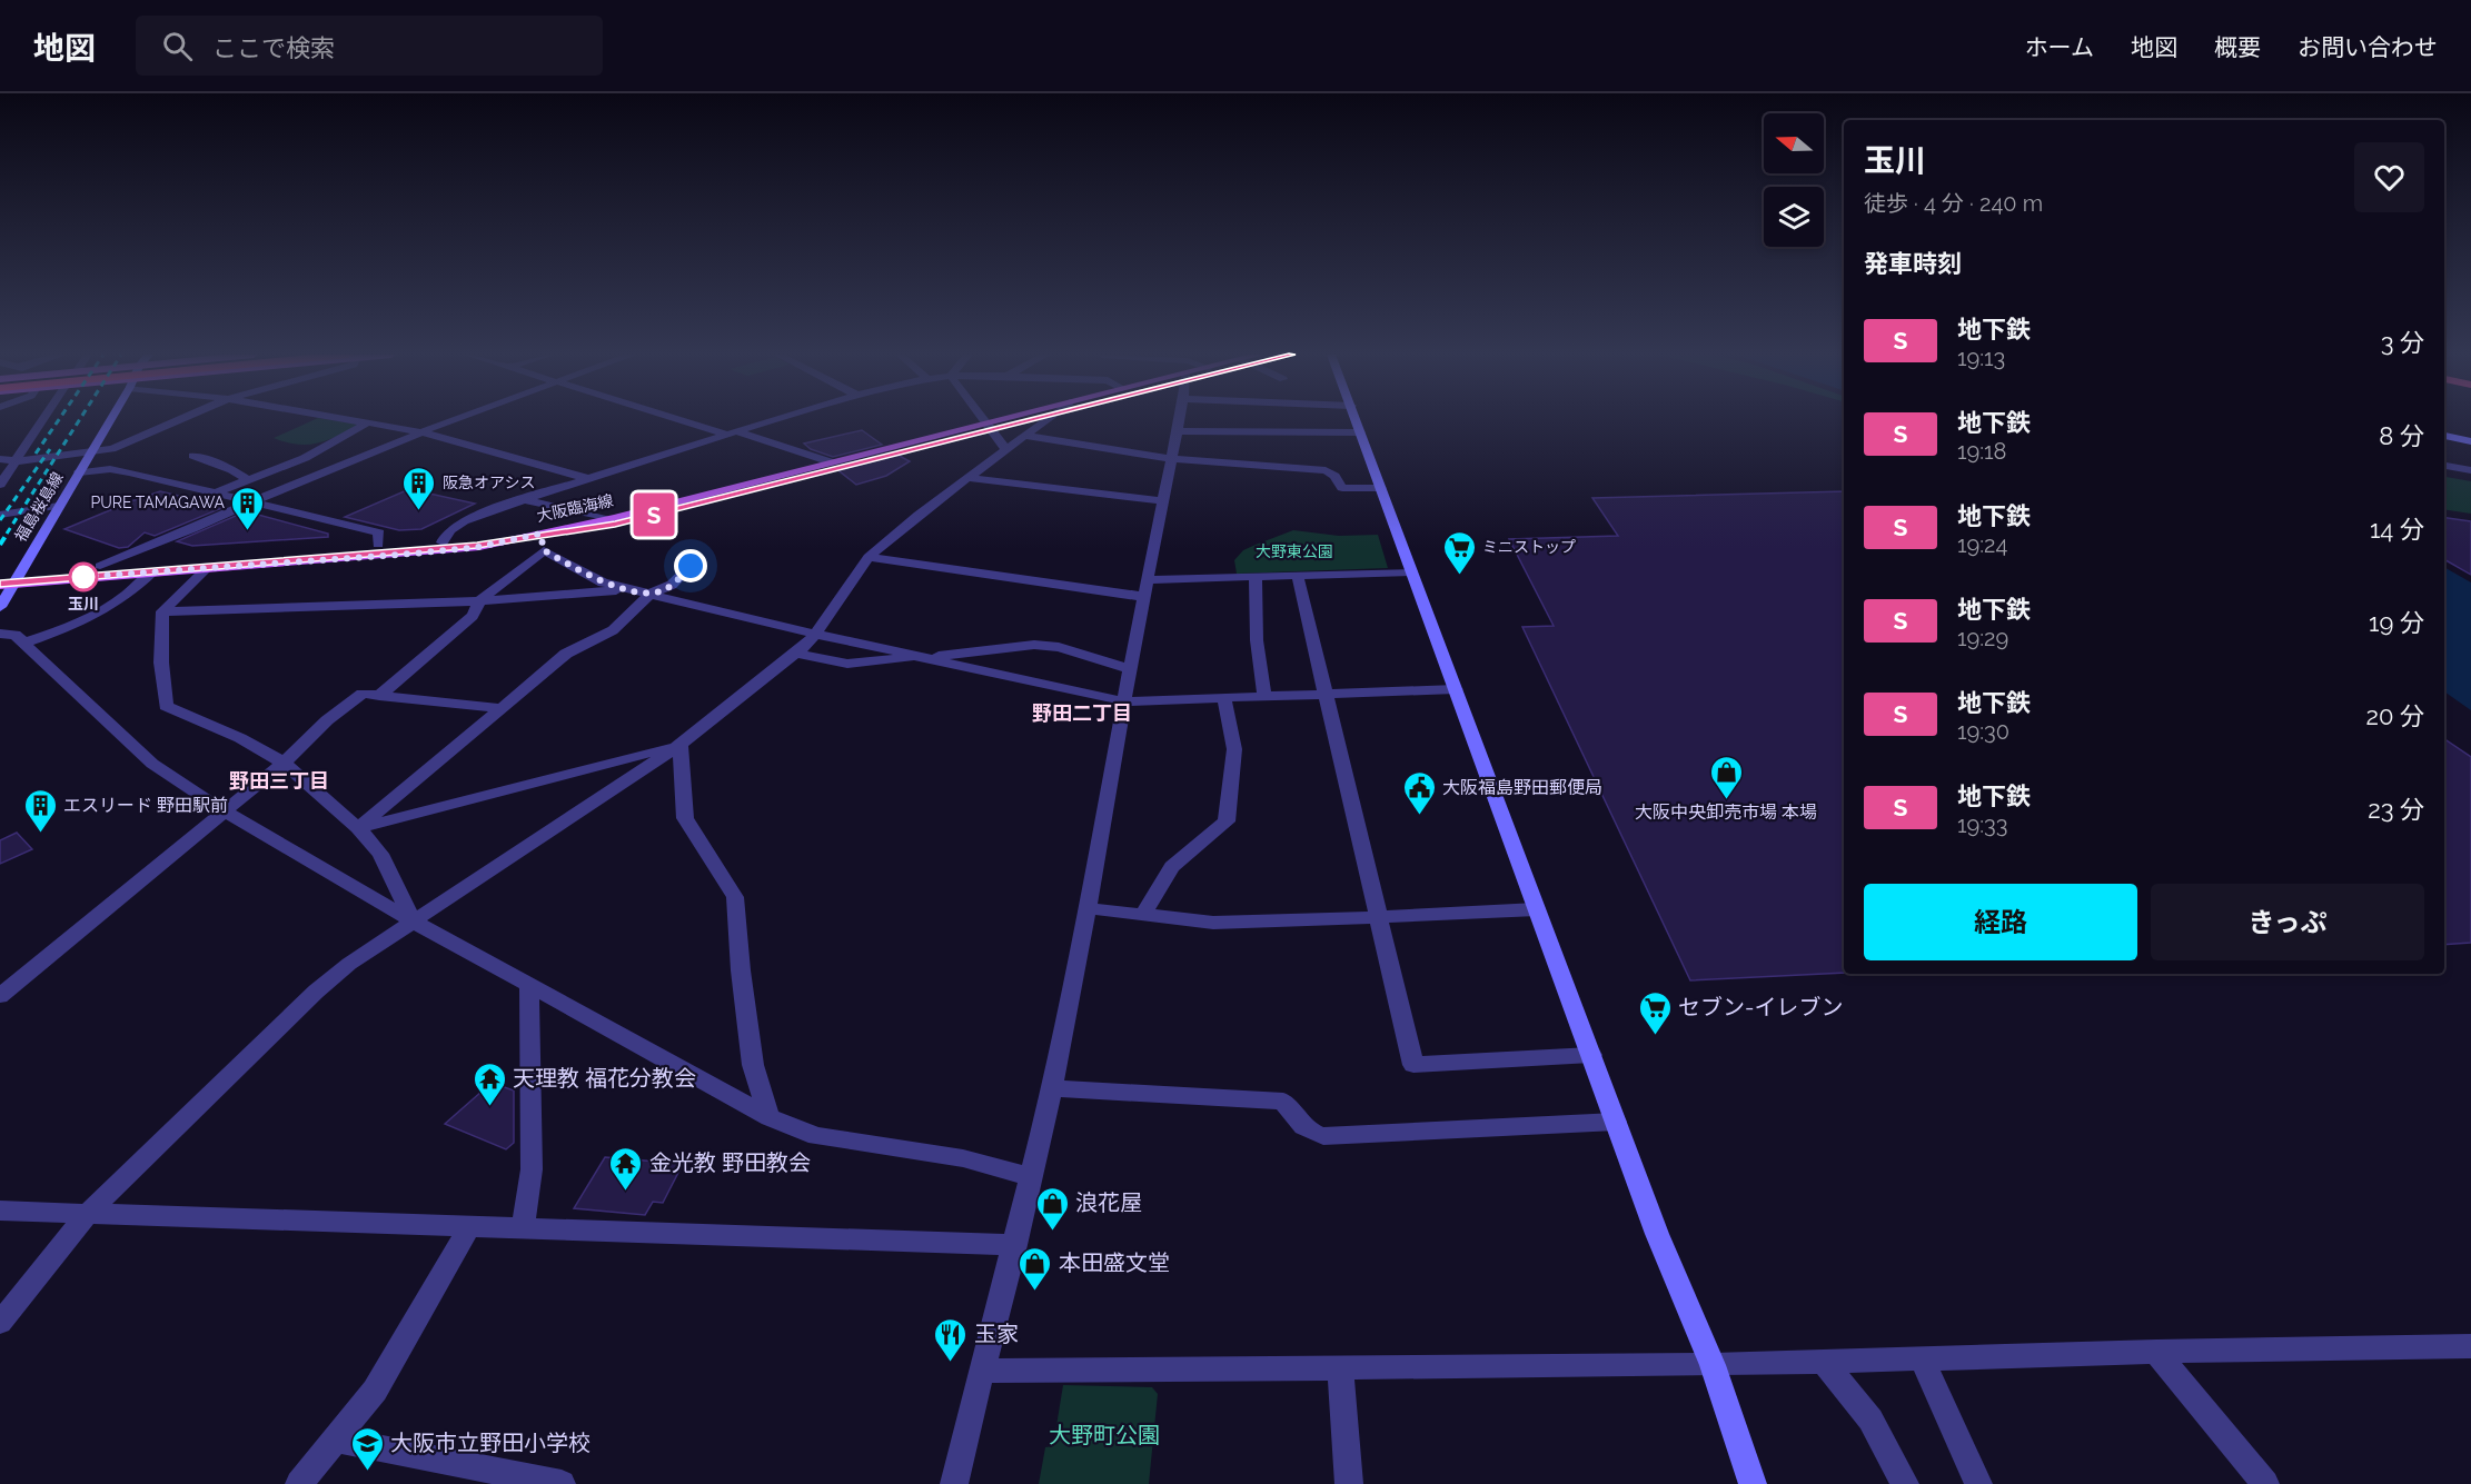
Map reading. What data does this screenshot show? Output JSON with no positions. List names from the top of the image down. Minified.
{"streets":{"main road":["大阪臨海線"],"street":["福島桜島線"]},"crossings":[["福島桜島線","大阪臨海線"]],"districts":["野田二丁目","野田三丁目"],"parks":["大野東公園","大野町公園"],"places":{"building":["阪急オアシス","PURE TAMAGAWA","エスリード 野田駅前"],"supermarket":["ミニストップ","セブン-イレブン"],"other":["玉川"],"shop":["大阪中央卸売市場 本場","浪花屋","本田盛文堂"],"public building":["大阪福島野田郵便局"],"temple":["天理教 福花分教会","金光教 野田教会"],"restaurant":["玉家"],"school or university":["大阪市立野田小学校"]},"lines":["metro line S"],"north":"left","page":{"header":"地図","search":"ここで検索","nav":["ホーム","地図","概要","お問い合わせ"],"on_map":"S","heading":[["玉川","徒歩 · 4 分 · 240 m"],"発車時刻"],"list":[{"mark":"S","name":"地下鉄","note":"19:13","value":"3 分"},{"mark":"S","name":"地下鉄","note":"19:18","value":"8 分"},{"mark":"S","name":"地下鉄","note":"19:24","value":"14 分"},{"mark":"S","name":"地下鉄","note":"19:29","value":"19 分"},{"mark":"S","name":"地下鉄","note":"19:30","value":"20 分"},{"mark":"S","name":"地下鉄","note":"19:33","value":"23 分"}],"buttons":["経路","きっぷ"]}}
